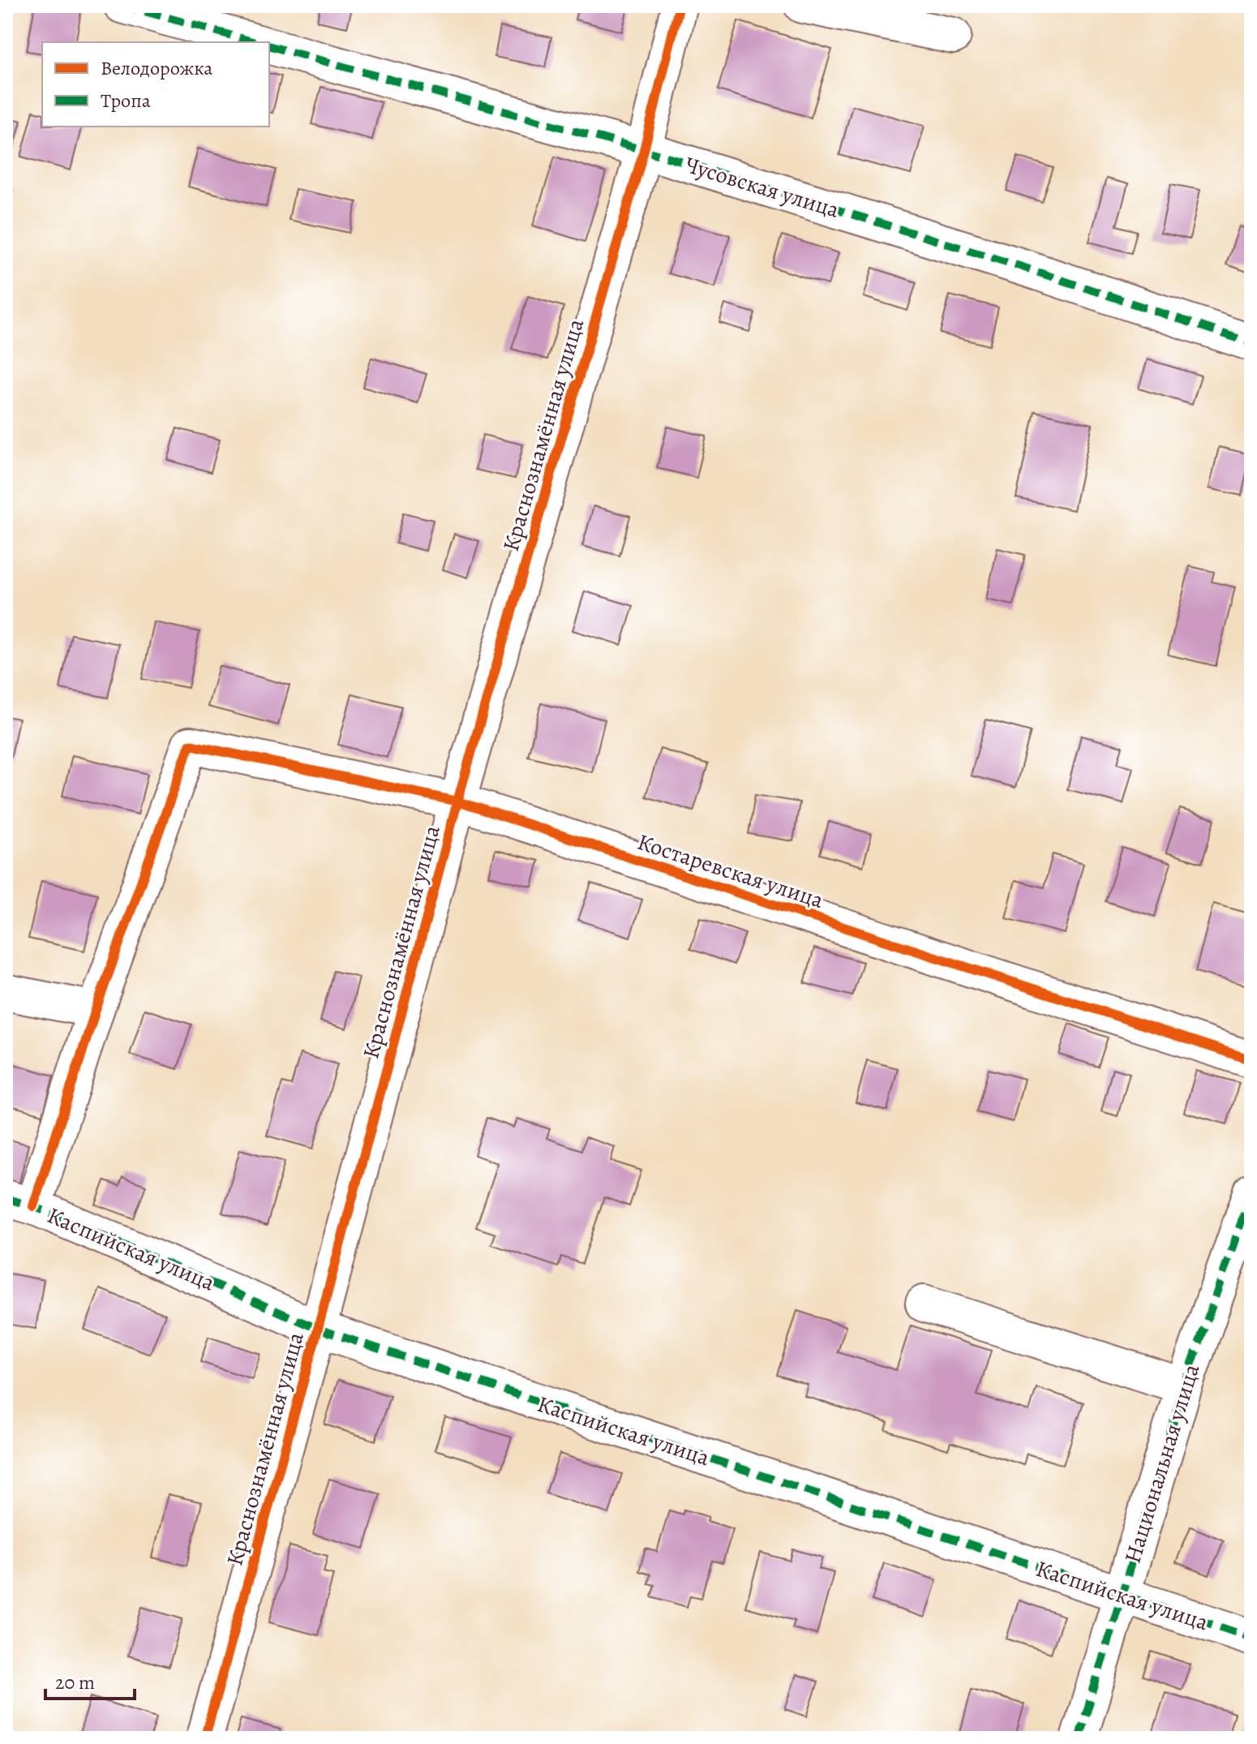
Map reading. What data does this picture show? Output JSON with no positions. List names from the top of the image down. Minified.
{"streets":{"street":["Чусовская улица","Краснознамённая улица","Костаревская улица","Каспийская улица","Национальная улица"]},"crossings":[["Чусовская улица","Краснознамённая улица"],["Краснознамённая улица","Костаревская улица"],["Краснознамённая улица","Каспийская улица"],["Каспийская улица","Национальная улица"]],"legend":["Велодорожка","Тропа"],"scale_bar":"20 m"}
